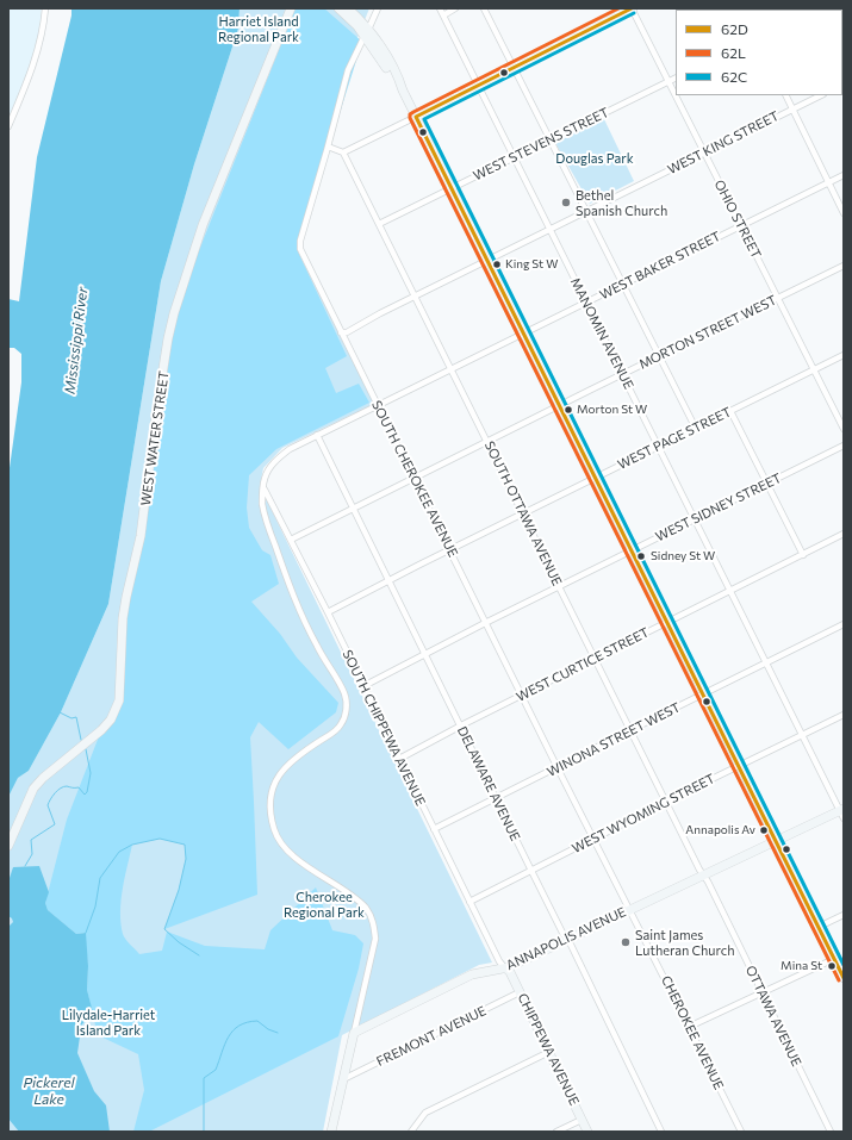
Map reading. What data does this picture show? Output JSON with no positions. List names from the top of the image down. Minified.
{"streets":{"street":["WEST KING STREET","WEST STEVENS STREET","OHIO STREET","WEST BAKER STREET","MORTON STREET WEST","MANOMIN AVENUE","WEST WATER STREET","WEST PAGE STREET","SOUTH CHEROKEE AVENUE","WEST SIDNEY STREET","SOUTH OTTAWA AVENUE","WEST CURTICE STREET","SOUTH CHIPPEWA AVENUE","WINONA STREET WEST","DELAWARE AVENUE","WEST WYOMING STREET","ANNAPOLIS AVENUE","OTTAWA AVENUE","CHEROKEE AVENUE","FREMONT AVENUE","CHIPPEWA AVENUE"]},"crossings":[["WEST KING STREET","OHIO STREET"],["WEST KING STREET","MANOMIN AVENUE"],["WEST KING STREET","SOUTH CHEROKEE AVENUE"],["WEST KING STREET","SOUTH OTTAWA AVENUE"],["WEST STEVENS STREET","OHIO STREET"],["WEST STEVENS STREET","MANOMIN AVENUE"],["WEST STEVENS STREET","SOUTH OTTAWA AVENUE"],["OHIO STREET","WEST BAKER STREET"],["OHIO STREET","MORTON STREET WEST"],["OHIO STREET","WEST PAGE STREET"],["WEST BAKER STREET","MANOMIN AVENUE"],["WEST BAKER STREET","SOUTH CHEROKEE AVENUE"],["WEST BAKER STREET","SOUTH OTTAWA AVENUE"],["WEST BAKER STREET","SOUTH CHIPPEWA AVENUE"],["WEST BAKER STREET","DELAWARE AVENUE"],["MORTON STREET WEST","MANOMIN AVENUE"],["MORTON STREET WEST","SOUTH CHEROKEE AVENUE"],["MORTON STREET WEST","SOUTH OTTAWA AVENUE"],["MORTON STREET WEST","SOUTH CHIPPEWA AVENUE"],["MORTON STREET WEST","DELAWARE AVENUE"],["MANOMIN AVENUE","WEST PAGE STREET"],["MANOMIN AVENUE","WEST SIDNEY STREET"],["MANOMIN AVENUE","WEST CURTICE STREET"],["MANOMIN AVENUE","WINONA STREET WEST"],["MANOMIN AVENUE","WEST WYOMING STREET"],["MANOMIN AVENUE","ANNAPOLIS AVENUE"],["WEST PAGE STREET","SOUTH CHEROKEE AVENUE"],["WEST PAGE STREET","SOUTH OTTAWA AVENUE"],["WEST PAGE STREET","SOUTH CHIPPEWA AVENUE"],["WEST PAGE STREET","DELAWARE AVENUE"],["SOUTH CHEROKEE AVENUE","WEST SIDNEY STREET"],["SOUTH CHEROKEE AVENUE","WEST CURTICE STREET"],["SOUTH CHEROKEE AVENUE","WINONA STREET WEST"],["SOUTH CHEROKEE AVENUE","WEST WYOMING STREET"],["SOUTH CHEROKEE AVENUE","ANNAPOLIS AVENUE"],["SOUTH CHEROKEE AVENUE","CHEROKEE AVENUE"],["WEST SIDNEY STREET","SOUTH OTTAWA AVENUE"],["WEST SIDNEY STREET","SOUTH CHIPPEWA AVENUE"],["WEST SIDNEY STREET","DELAWARE AVENUE"],["SOUTH OTTAWA AVENUE","WEST CURTICE STREET"],["SOUTH OTTAWA AVENUE","WINONA STREET WEST"],["SOUTH OTTAWA AVENUE","WEST WYOMING STREET"],["SOUTH OTTAWA AVENUE","ANNAPOLIS AVENUE"],["SOUTH OTTAWA AVENUE","OTTAWA AVENUE"],["WEST CURTICE STREET","SOUTH CHIPPEWA AVENUE"],["WEST CURTICE STREET","DELAWARE AVENUE"],["SOUTH CHIPPEWA AVENUE","WINONA STREET WEST"],["SOUTH CHIPPEWA AVENUE","WEST WYOMING STREET"],["SOUTH CHIPPEWA AVENUE","ANNAPOLIS AVENUE"],["SOUTH CHIPPEWA AVENUE","CHIPPEWA AVENUE"],["WINONA STREET WEST","DELAWARE AVENUE"],["DELAWARE AVENUE","WEST WYOMING STREET"],["DELAWARE AVENUE","ANNAPOLIS AVENUE"],["ANNAPOLIS AVENUE","OTTAWA AVENUE"],["ANNAPOLIS AVENUE","CHEROKEE AVENUE"],["ANNAPOLIS AVENUE","CHIPPEWA AVENUE"],["FREMONT AVENUE","CHIPPEWA AVENUE"]],"water":["Mississippi River","Pickerel Lake"],"parks":["Harriet Island Regional Park","Douglas Park","Cherokee Regional Park","Lilydale-Harriet Island Park"],"places":["Bethel Spanish Church","King St W","Morton St W","Sidney St W","Annapolis Av","Saint James Lutheran Church","Mina St"],"lines":["transit line 62D","transit line 62L","transit line 62C"],"legend":["62D","62L","62C"]}
